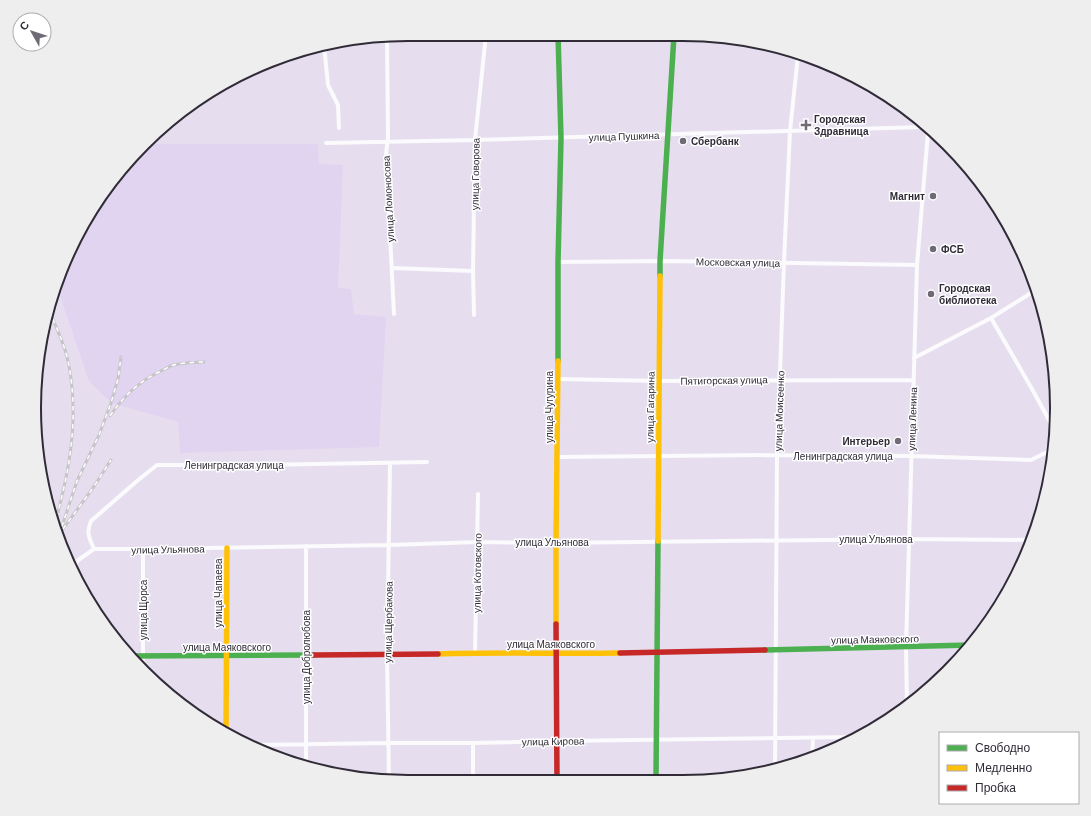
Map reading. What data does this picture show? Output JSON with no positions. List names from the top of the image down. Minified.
{"streets":{"street":["улица Пушкина","улица Говорова","улица Ломоносова","Московская улица","Пятигорская улица","улица Чугурина","улица Гагарина","улица Моисеенко","улица Ленина","Ленинградская улица","улица Ульянова","улица Котовского","улица Чапаева","улица Щорса","улица Щербакова","улица Маяковского","улица Добролюбова","улица Кирова"]},"crossings":[["улица Пушкина","улица Говорова"],["улица Пушкина","улица Ломоносова"],["улица Пушкина","улица Чугурина"],["улица Пушкина","улица Гагарина"],["улица Пушкина","улица Моисеенко"],["Московская улица","улица Чугурина"],["Московская улица","улица Гагарина"],["Московская улица","улица Моисеенко"],["Московская улица","улица Ленина"],["Пятигорская улица","улица Чугурина"],["Пятигорская улица","улица Гагарина"],["Пятигорская улица","улица Моисеенко"],["Пятигорская улица","улица Ленина"],["улица Чугурина","Ленинградская улица"],["улица Чугурина","улица Ульянова"],["улица Чугурина","улица Маяковского"],["улица Чугурина","улица Кирова"],["улица Гагарина","Ленинградская улица"],["улица Гагарина","улица Ульянова"],["улица Гагарина","улица Маяковского"],["улица Гагарина","улица Кирова"],["улица Моисеенко","Ленинградская улица"],["улица Моисеенко","улица Ульянова"],["улица Моисеенко","улица Маяковского"],["улица Моисеенко","улица Кирова"],["улица Ленина","Ленинградская улица"],["улица Ленина","улица Ульянова"],["улица Ленина","улица Маяковского"],["Ленинградская улица","улица Ульянова"],["Ленинградская улица","улица Щербакова"],["улица Ульянова","улица Котовского"],["улица Ульянова","улица Чапаева"],["улица Ульянова","улица Щорса"],["улица Ульянова","улица Щербакова"],["улица Ульянова","улица Добролюбова"],["улица Котовского","улица Маяковского"],["улица Чапаева","улица Маяковского"],["улица Щорса","улица Маяковского"],["улица Щербакова","улица Маяковского"],["улица Щербакова","улица Кирова"],["улица Маяковского","улица Добролюбова"],["улица Добролюбова","улица Кирова"]],"places":{"health":["Городская Здравница"],"other":["Сбербанк","Магнит","ФСБ","Городская библиотека","Интерьер"]},"legend":["Свободно","Медленно","Пробка"],"north":"top left"}
